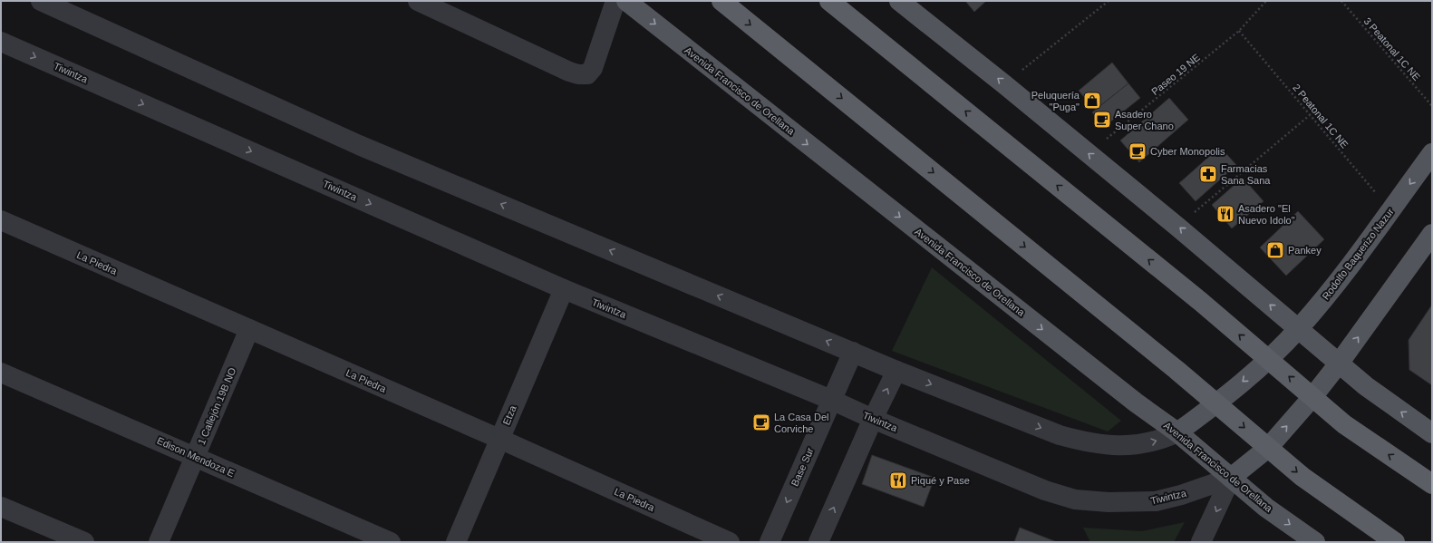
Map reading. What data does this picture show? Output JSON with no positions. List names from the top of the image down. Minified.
{"streets":{"main road":["Avenida Francisco de Orellana","Rodolfo Baquerizo Nazur"],"street":["Tiwintza","La Piedra","1 Callejón 19B NO","Etza","Edison Mendoza E","Base Sur"],"path":["3 Peatonal 1C NE","Paseo 19 NE","2 Peatonal 1C NE"]},"crossings":[["Tiwintza","Avenida Francisco de Orellana"],["Tiwintza","Etza"],["Tiwintza","Base Sur"],["Paseo 19 NE","2 Peatonal 1C NE"],["Avenida Francisco de Orellana","Rodolfo Baquerizo Nazur"],["2 Peatonal 1C NE","Rodolfo Baquerizo Nazur"],["La Piedra","1 Callejón 19B NO"],["La Piedra","Etza"],["1 Callejón 19B NO","Edison Mendoza E"]],"places":{"shop":["Peluquería \"Puga\"","Pankey"],"cafe":["Asadero Super Chano","Cyber Monopolis","La Casa Del Corviche"],"pharmacy":["Farmacias Sana Sana"],"restaurant":["Asadero \"El Nuevo Idolo\"","Piqué y Pase"]}}
